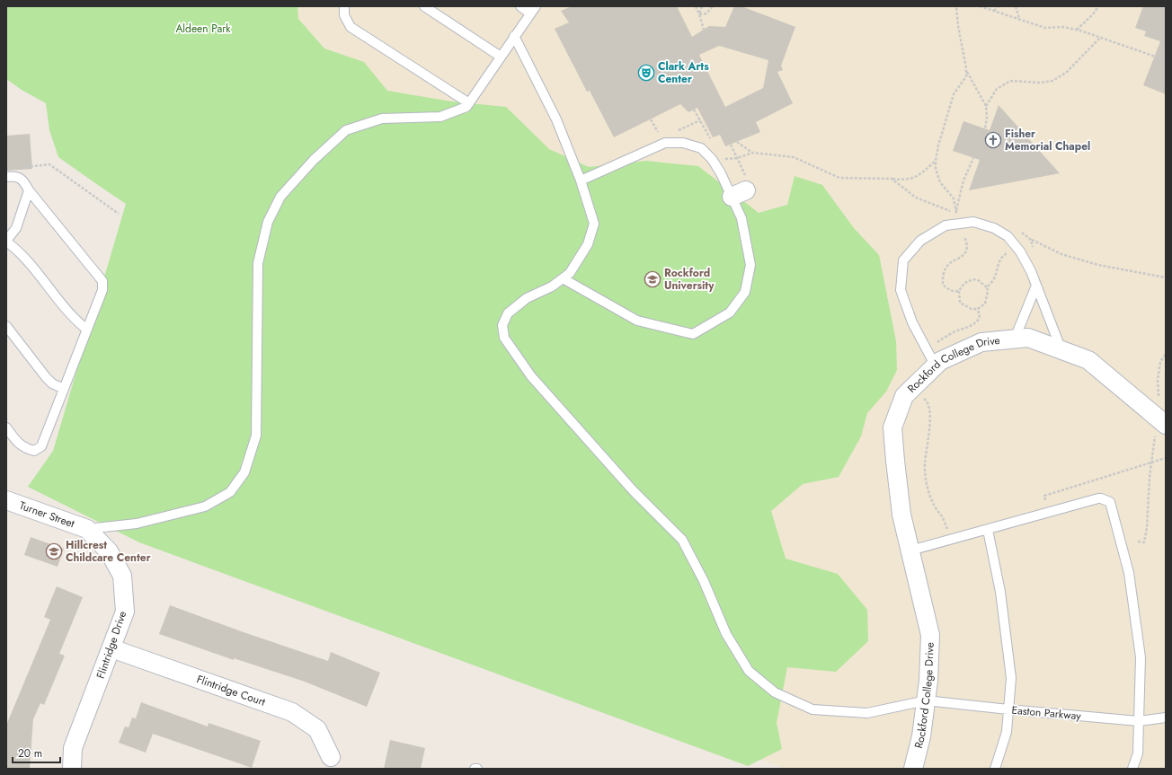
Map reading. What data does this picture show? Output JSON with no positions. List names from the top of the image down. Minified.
{"streets":{"street":["Rockford College Drive","Turner Street","Flintridge Drive","Flintridge Court"],"lane":["Easton Parkway"]},"crossings":[["Rockford College Drive","Easton Parkway"],["Turner Street","Flintridge Drive"],["Flintridge Drive","Flintridge Court"]],"parks":["Aldeen Park"],"places":{"theatre":["Clark Arts Center"],"church":["Fisher Memorial Chapel"],"school or university":["Rockford University","Hillcrest Childcare Center"]},"scale_bar":"20 m"}
